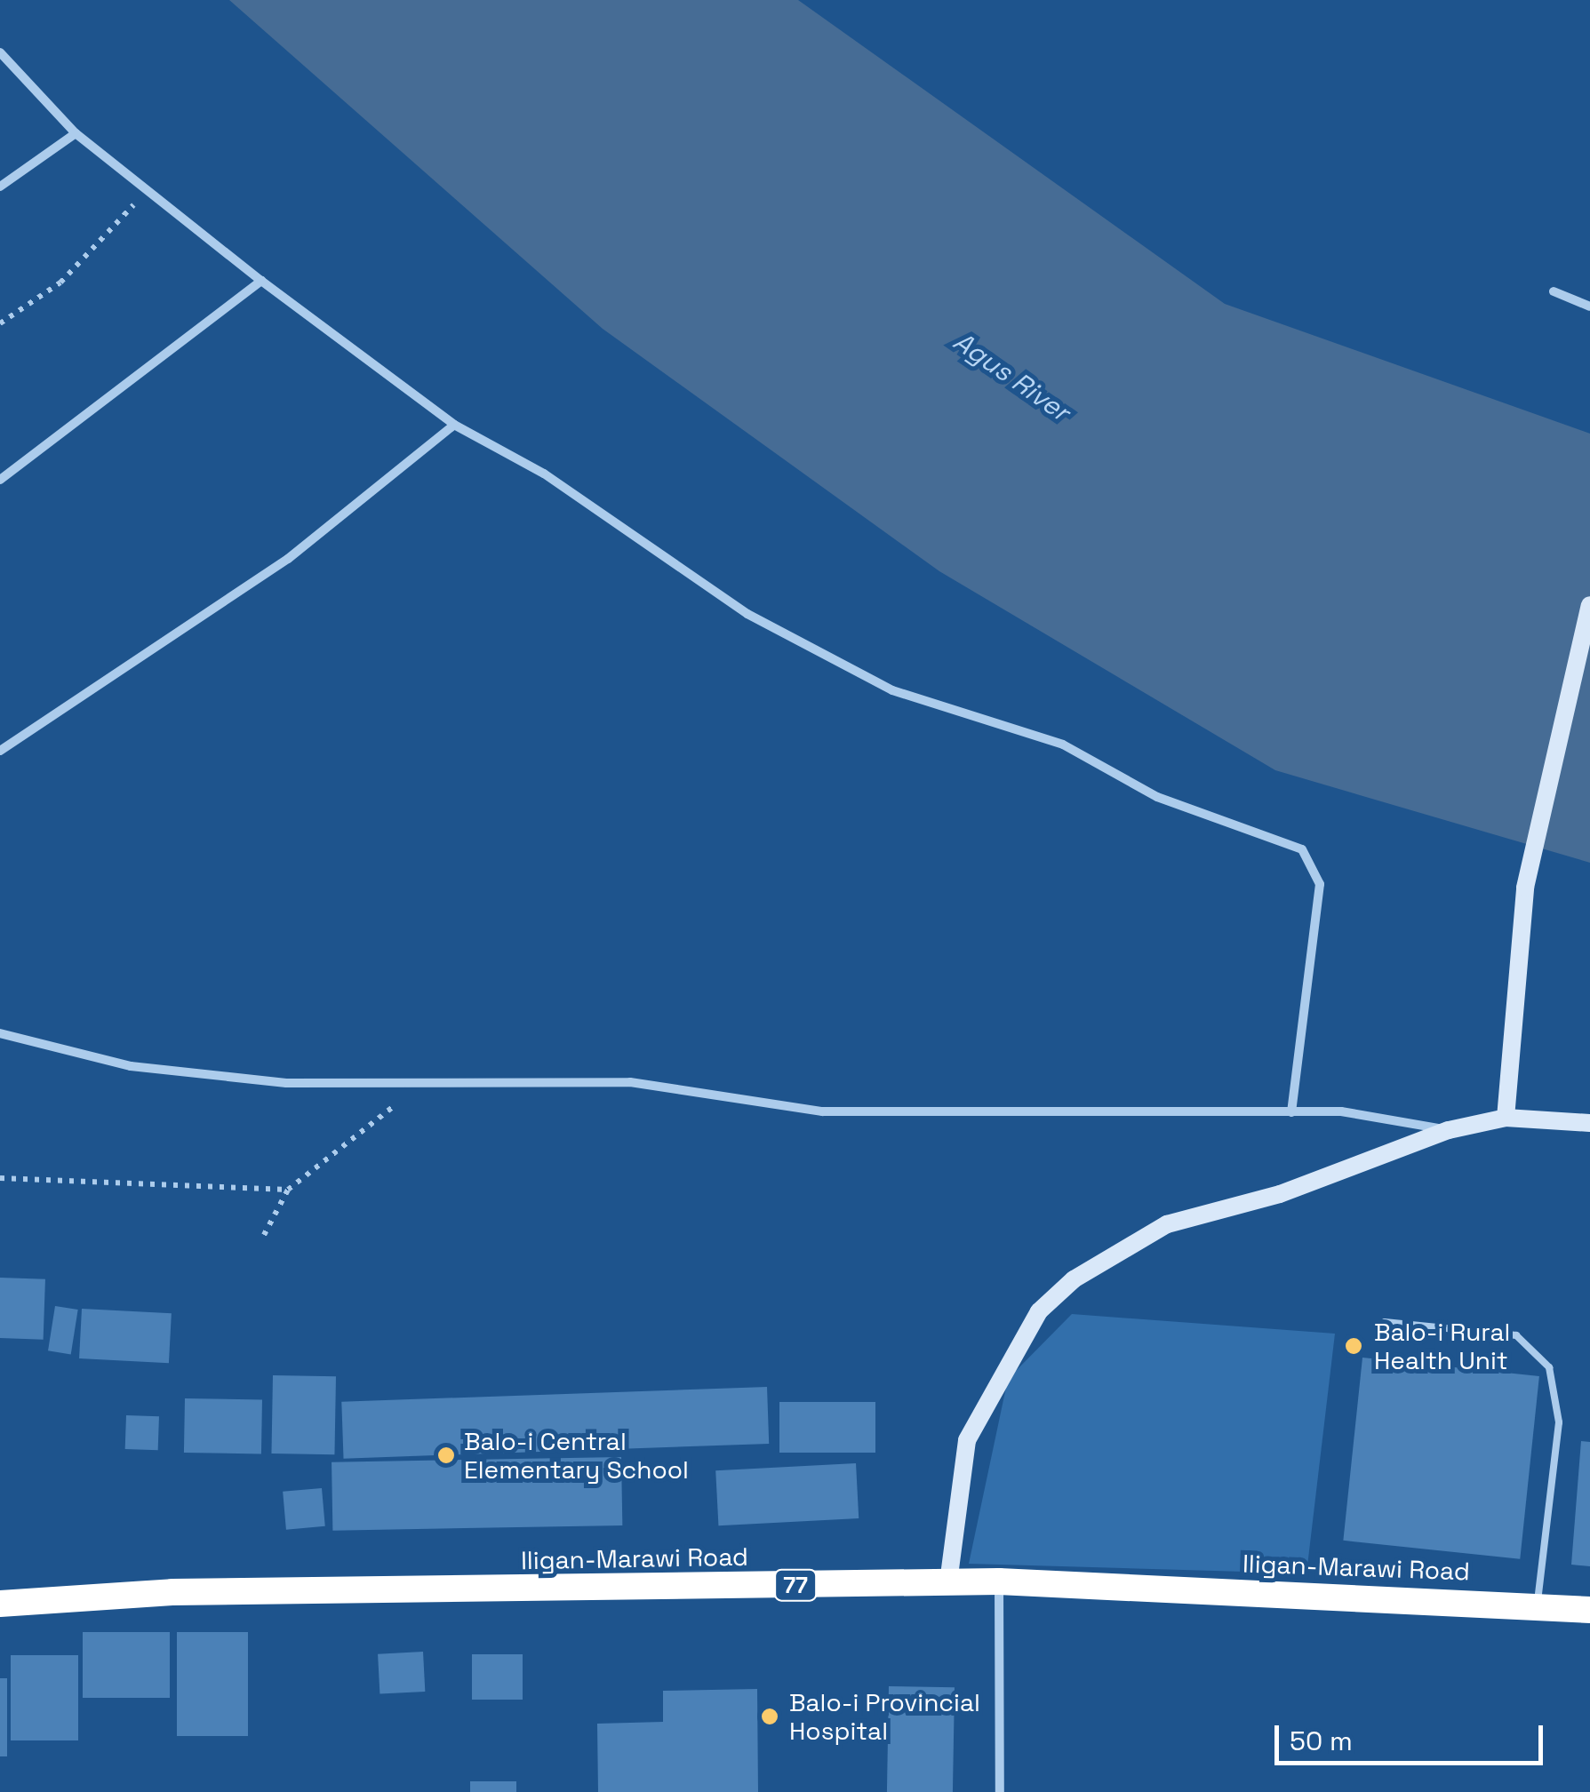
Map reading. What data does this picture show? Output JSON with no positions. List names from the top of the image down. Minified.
{"streets":{"highway":["Iligan-Marawi Road","77"]},"water":["Agus River"],"places":["Balo-i Rural Health Unit","Balo-i Central Elementary School","Balo-i Provincial Hospital"],"scale_bar":"50 m"}
